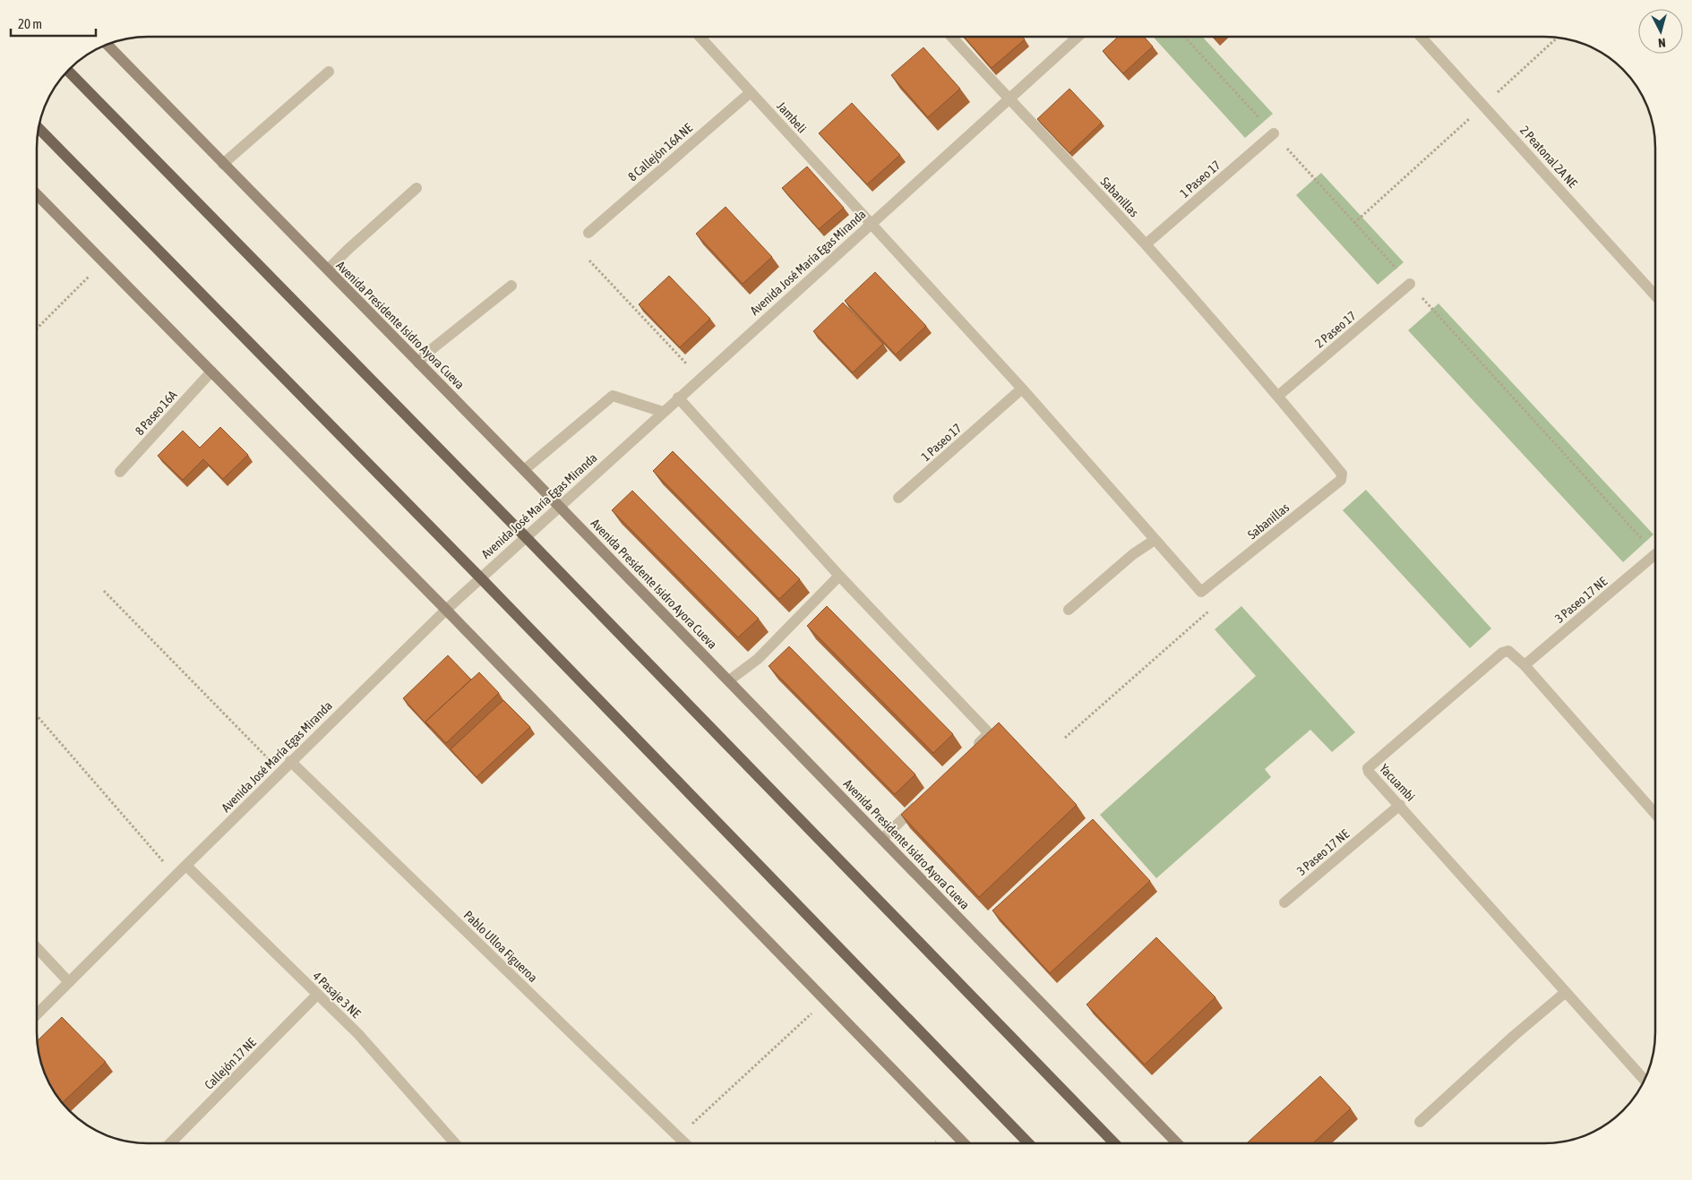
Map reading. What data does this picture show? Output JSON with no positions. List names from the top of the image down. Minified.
{"streets":{"main road":["Avenida Presidente Isidro Ayora Cueva"],"street":["Jambeli","8 Callejón 16A NE","2 Peatonal 2A NE","1 Paseo 17","Sabanillas","Avenida José María Egas Miranda","2 Paseo 17","8 Paseo 16A","3 Paseo 17 NE","Yacuambi","Pablo Ulloa Figueroa","4 Pasaje 3 NE","Callejón 17 NE"]},"crossings":[["Jambeli","8 Callejón 16A NE"],["Jambeli","Avenida José María Egas Miranda"],["1 Paseo 17","Sabanillas"],["Sabanillas","Avenida José María Egas Miranda"],["Sabanillas","2 Paseo 17"],["Avenida José María Egas Miranda","Avenida Presidente Isidro Ayora Cueva"],["Avenida José María Egas Miranda","Pablo Ulloa Figueroa"],["Avenida José María Egas Miranda","4 Pasaje 3 NE"],["3 Paseo 17 NE","Yacuambi"],["4 Pasaje 3 NE","Callejón 17 NE"]],"scale_bar":"20 m","north":"bottom"}
